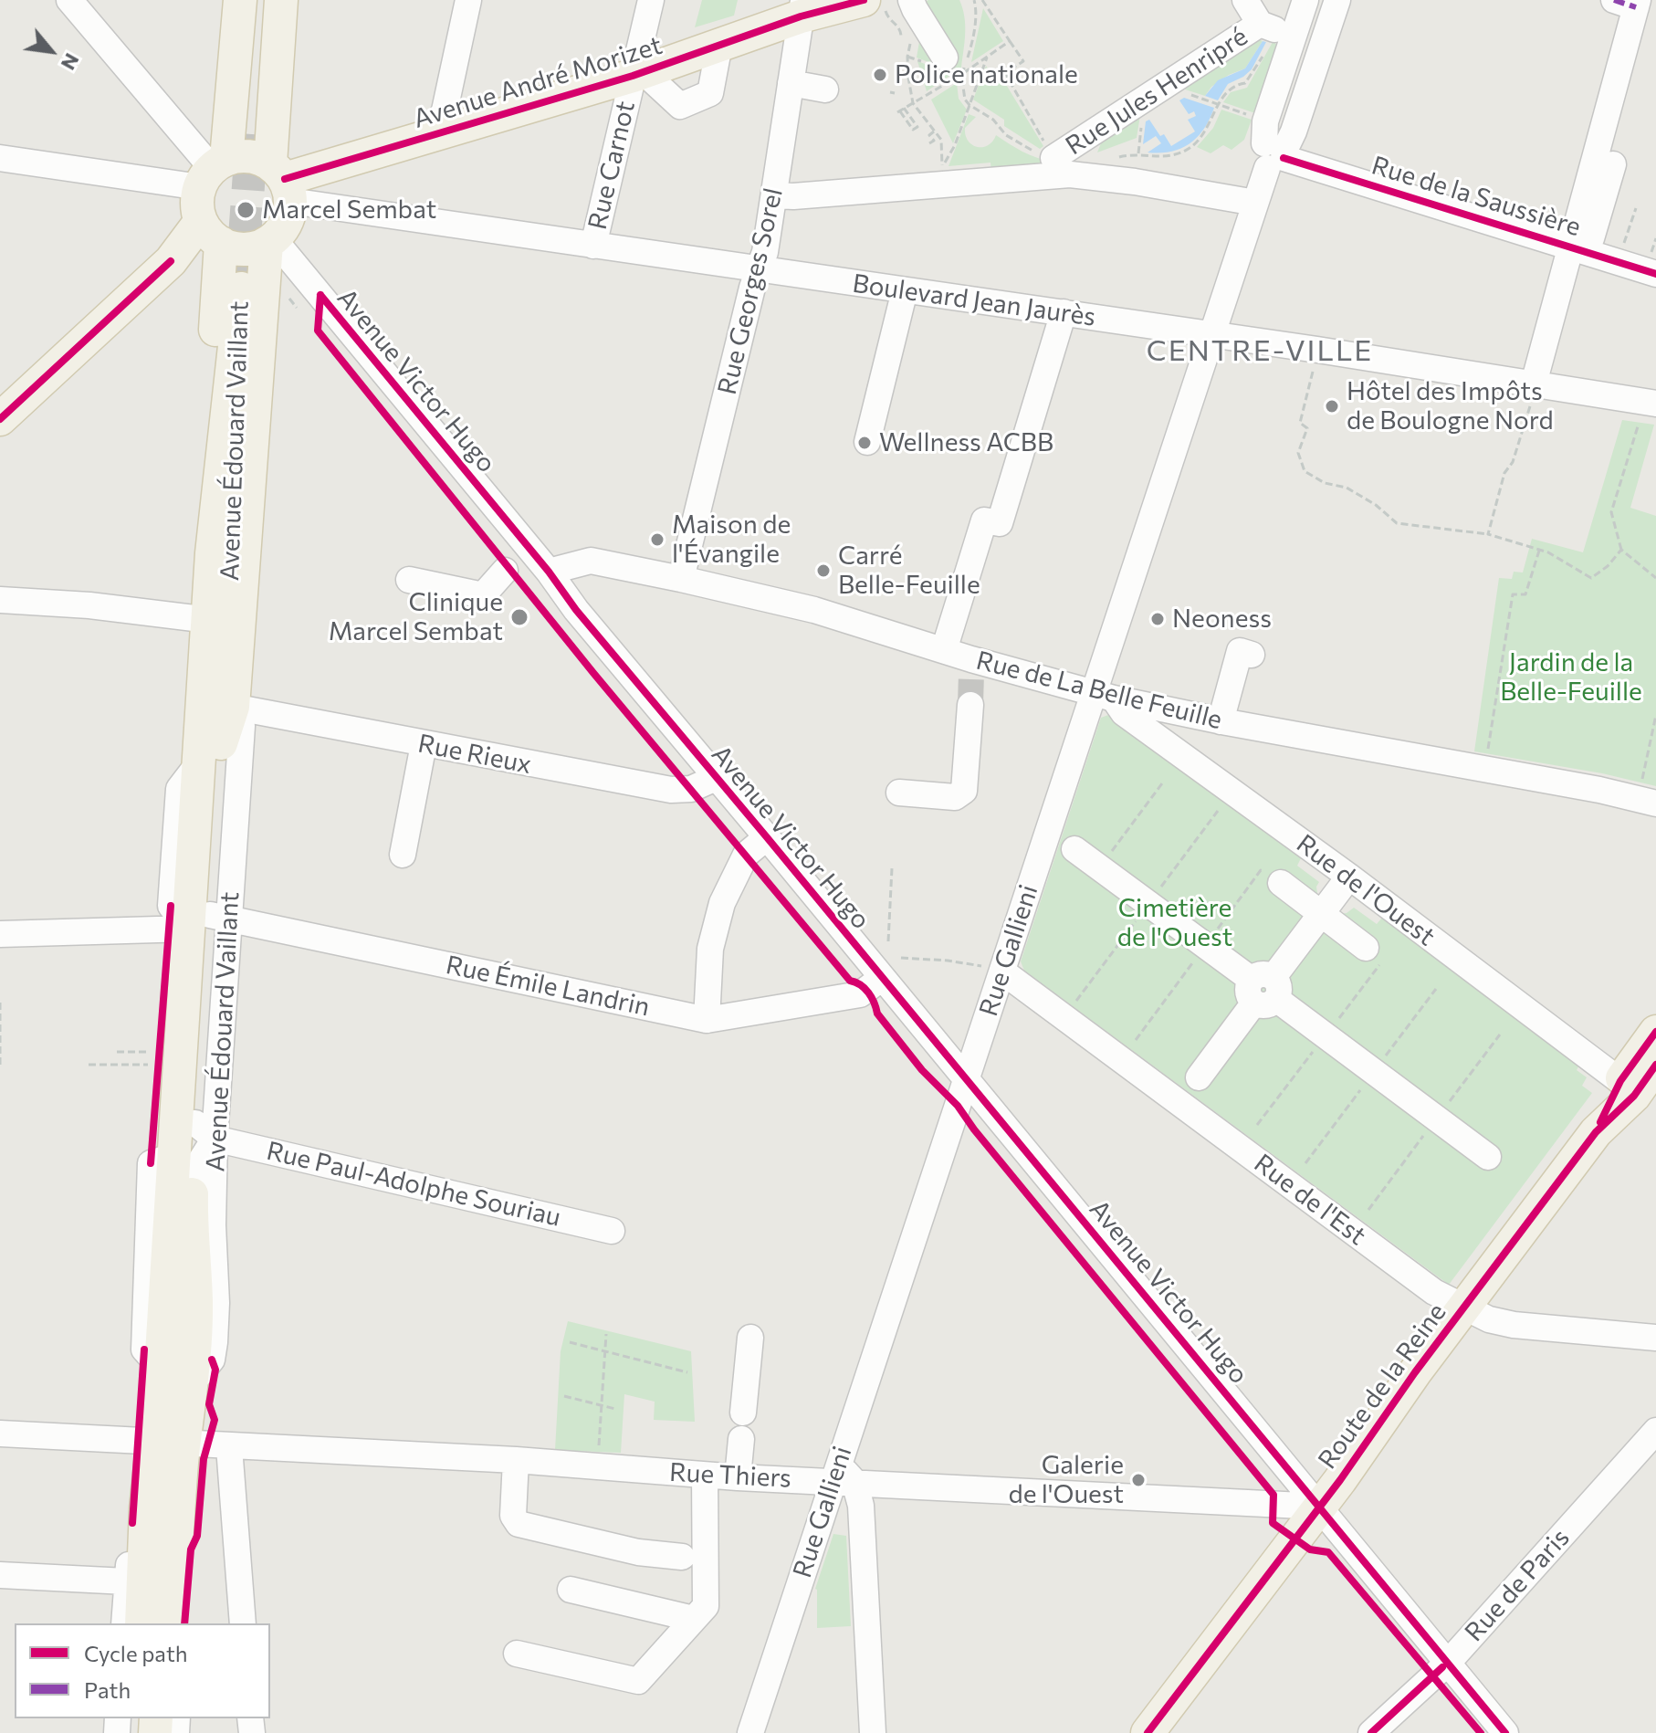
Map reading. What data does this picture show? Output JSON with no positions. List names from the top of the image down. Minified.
{"streets":{"main road":["Avenue André Morizet","Avenue Édouard Vaillant","Route de la Reine"],"street":["Rue Jules Henripré","Rue Carnot","Rue de la Saussière","Rue Georges Sorel","Boulevard Jean Jaurès","Avenue Victor Hugo","Rue de La Belle Feuille","Rue Rieux","Rue de l'Ouest","Rue Gallieni","Rue Émile Landrin","Rue Paul-Adolphe Souriau","Rue de l'Est","Rue Thiers","Rue de Paris"]},"crossings":[["Avenue André Morizet","Rue Carnot"],["Avenue André Morizet","Rue Georges Sorel"],["Avenue André Morizet","Boulevard Jean Jaurès"],["Avenue André Morizet","Avenue Victor Hugo"],["Avenue André Morizet","Avenue Édouard Vaillant"],["Rue Carnot","Boulevard Jean Jaurès"],["Rue de la Saussière","Rue Gallieni"],["Rue Georges Sorel","Boulevard Jean Jaurès"],["Rue Georges Sorel","Rue de La Belle Feuille"],["Boulevard Jean Jaurès","Avenue Victor Hugo"],["Boulevard Jean Jaurès","Avenue Édouard Vaillant"],["Boulevard Jean Jaurès","Rue Gallieni"],["Avenue Victor Hugo","Avenue Édouard Vaillant"],["Avenue Victor Hugo","Rue de La Belle Feuille"],["Avenue Victor Hugo","Rue Rieux"],["Avenue Victor Hugo","Rue Gallieni"],["Avenue Victor Hugo","Rue Émile Landrin"],["Avenue Victor Hugo","Route de la Reine"],["Avenue Victor Hugo","Rue Thiers"],["Avenue Victor Hugo","Rue de Paris"],["Avenue Édouard Vaillant","Rue Rieux"],["Avenue Édouard Vaillant","Rue Émile Landrin"],["Avenue Édouard Vaillant","Rue Paul-Adolphe Souriau"],["Avenue Édouard Vaillant","Rue Thiers"],["Rue de La Belle Feuille","Rue de l'Ouest"],["Rue de La Belle Feuille","Rue Gallieni"],["Rue de l'Ouest","Rue Gallieni"],["Rue de l'Ouest","Route de la Reine"],["Rue Gallieni","Rue de l'Est"],["Rue Gallieni","Rue Thiers"],["Rue de l'Est","Route de la Reine"],["Route de la Reine","Rue Thiers"]],"districts":["CENTRE-VILLE"],"parks":["Jardin de la Belle-Feuille","Cimetière de l'Ouest"],"places":["Police nationale","Marcel Sembat","Hôtel des Impôts de Boulogne Nord","Wellness ACBB","Maison de l'Évangile","Carré Belle-Feuille","Clinique Marcel Sembat","Neoness","Galerie de l'Ouest"],"legend":["Cycle path","Path"],"north":"bottom right"}
